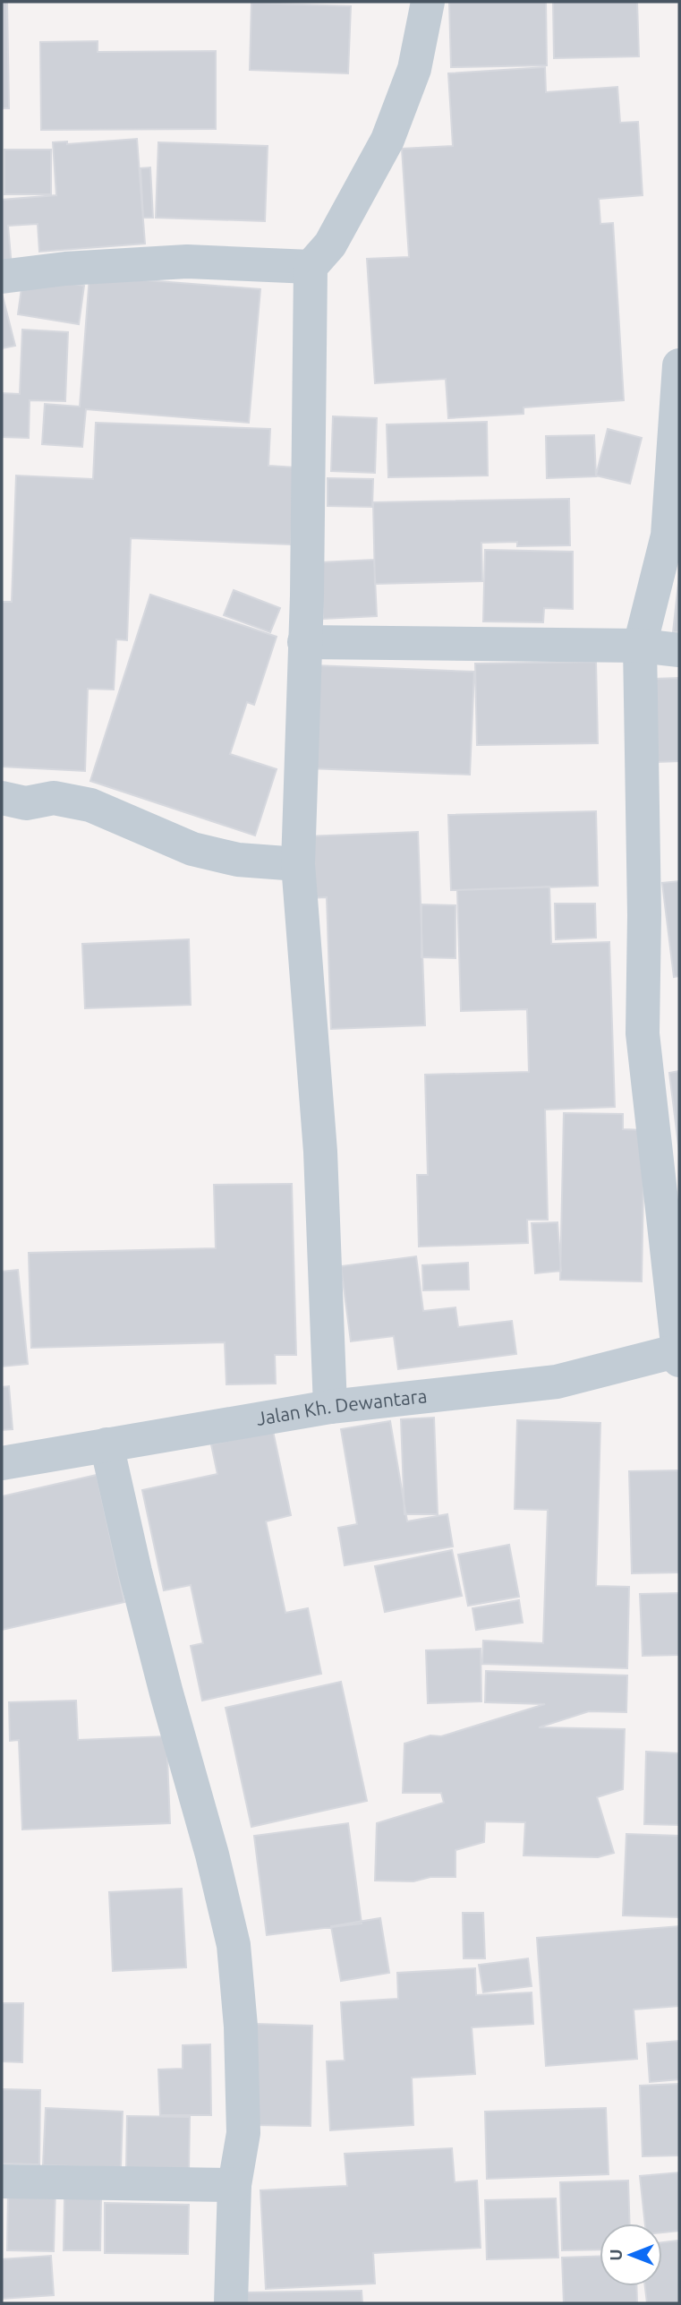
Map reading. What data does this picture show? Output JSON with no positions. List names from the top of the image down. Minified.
{"streets":{"street":["Jalan Kh. Dewantara"]},"north":"left"}
